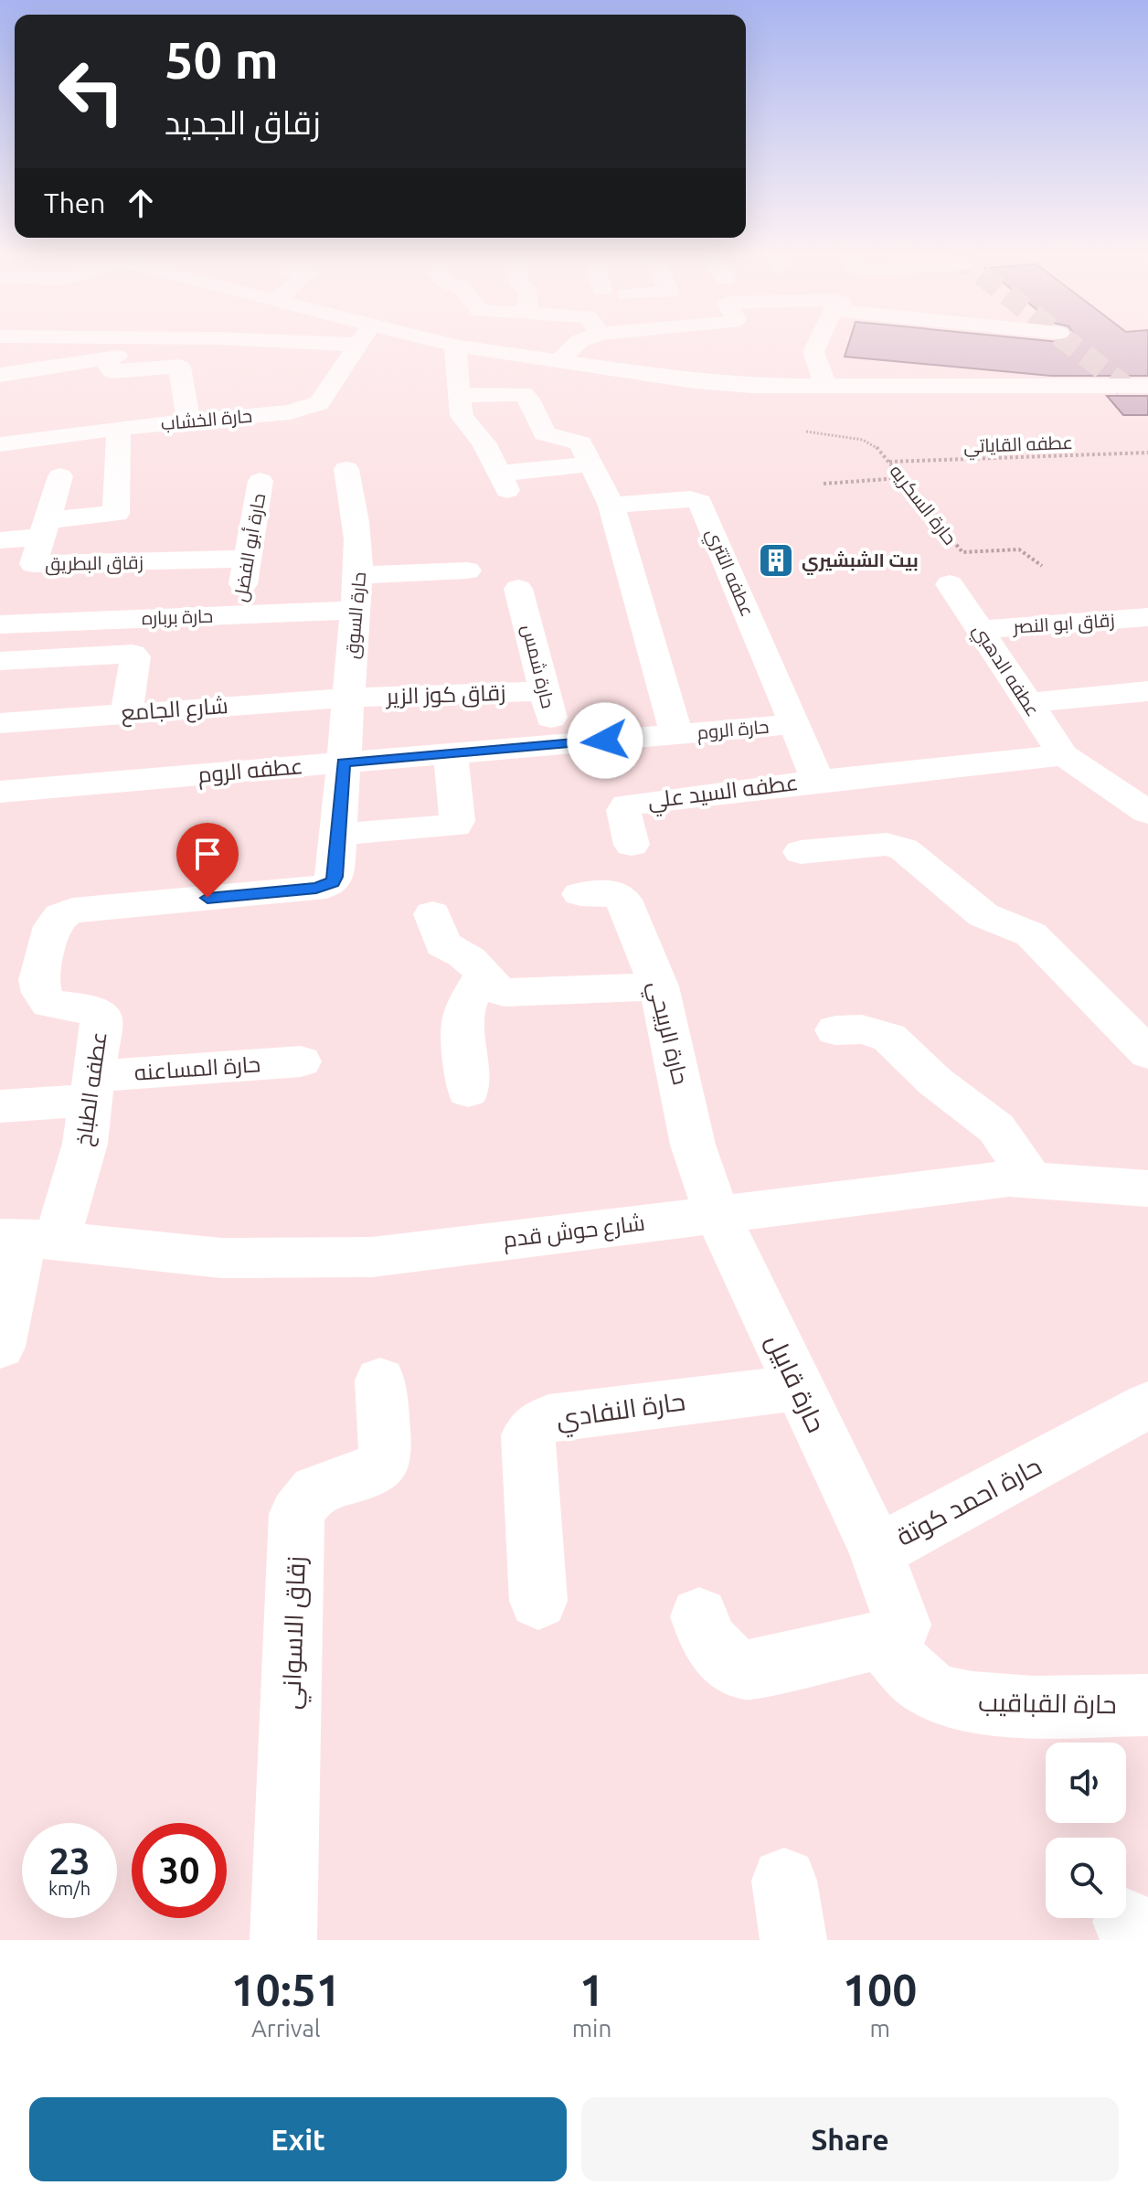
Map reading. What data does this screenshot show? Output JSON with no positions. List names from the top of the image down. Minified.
{"streets":{"street":["حارة الخشاب","حارة أبو الفضل","زقاق البطريق","عطفه التتري","حارة السوق","حارة برباره","زقاق ابو النصر","حارة شمس","عطفه الدهبي","زقاق كوز الزير","شارع الجامع","حارة الروم","عطفه الروم","عطفه السيد علي","حارة الربيحي","حارة المساعنه","عطفه الطباخ","شارع حوش قدم","حارة قابيل","حارة النفادي","حارة احمد كوتة","زقاق الاسواني","حارة القباقيب"],"path":["عطفه القاياتي","حارة السكريه"]},"crossings":[["عطفه القاياتي","حارة السكريه"],["حارة أبو الفضل","زقاق البطريق"],["حارة أبو الفضل","حارة برباره"],["عطفه التتري","حارة الروم"],["حارة السوق","حارة برباره"],["حارة السوق","زقاق كوز الزير"],["حارة السوق","شارع الجامع"],["حارة السوق","عطفه الروم"],["حارة السوق","عطفه الطباخ"],["زقاق ابو النصر","عطفه الدهبي"],["حارة شمس","زقاق كوز الزير"],["حارة شمس","عطفه الروم"],["زقاق كوز الزير","شارع الجامع"],["حارة الروم","عطفه الروم"],["حارة الروم","عطفه السيد علي"],["حارة الربيحي","شارع حوش قدم"],["حارة الربيحي","حارة قابيل"],["حارة المساعنه","عطفه الطباخ"],["عطفه الطباخ","شارع حوش قدم"],["شارع حوش قدم","حارة قابيل"],["حارة قابيل","حارة النفادي"],["حارة قابيل","حارة احمد كوتة"],["حارة احمد كوتة","حارة القباقيب"]],"places":{"building":["بيت الشبشيري"]},"page":{"turn":["50 m","زقاق الجديد"],"then":"Then","speed":"23 km/h","limit":"30","eta":["10:51","Arrival","1","min","100","m"],"buttons":["Exit","Share"]}}
